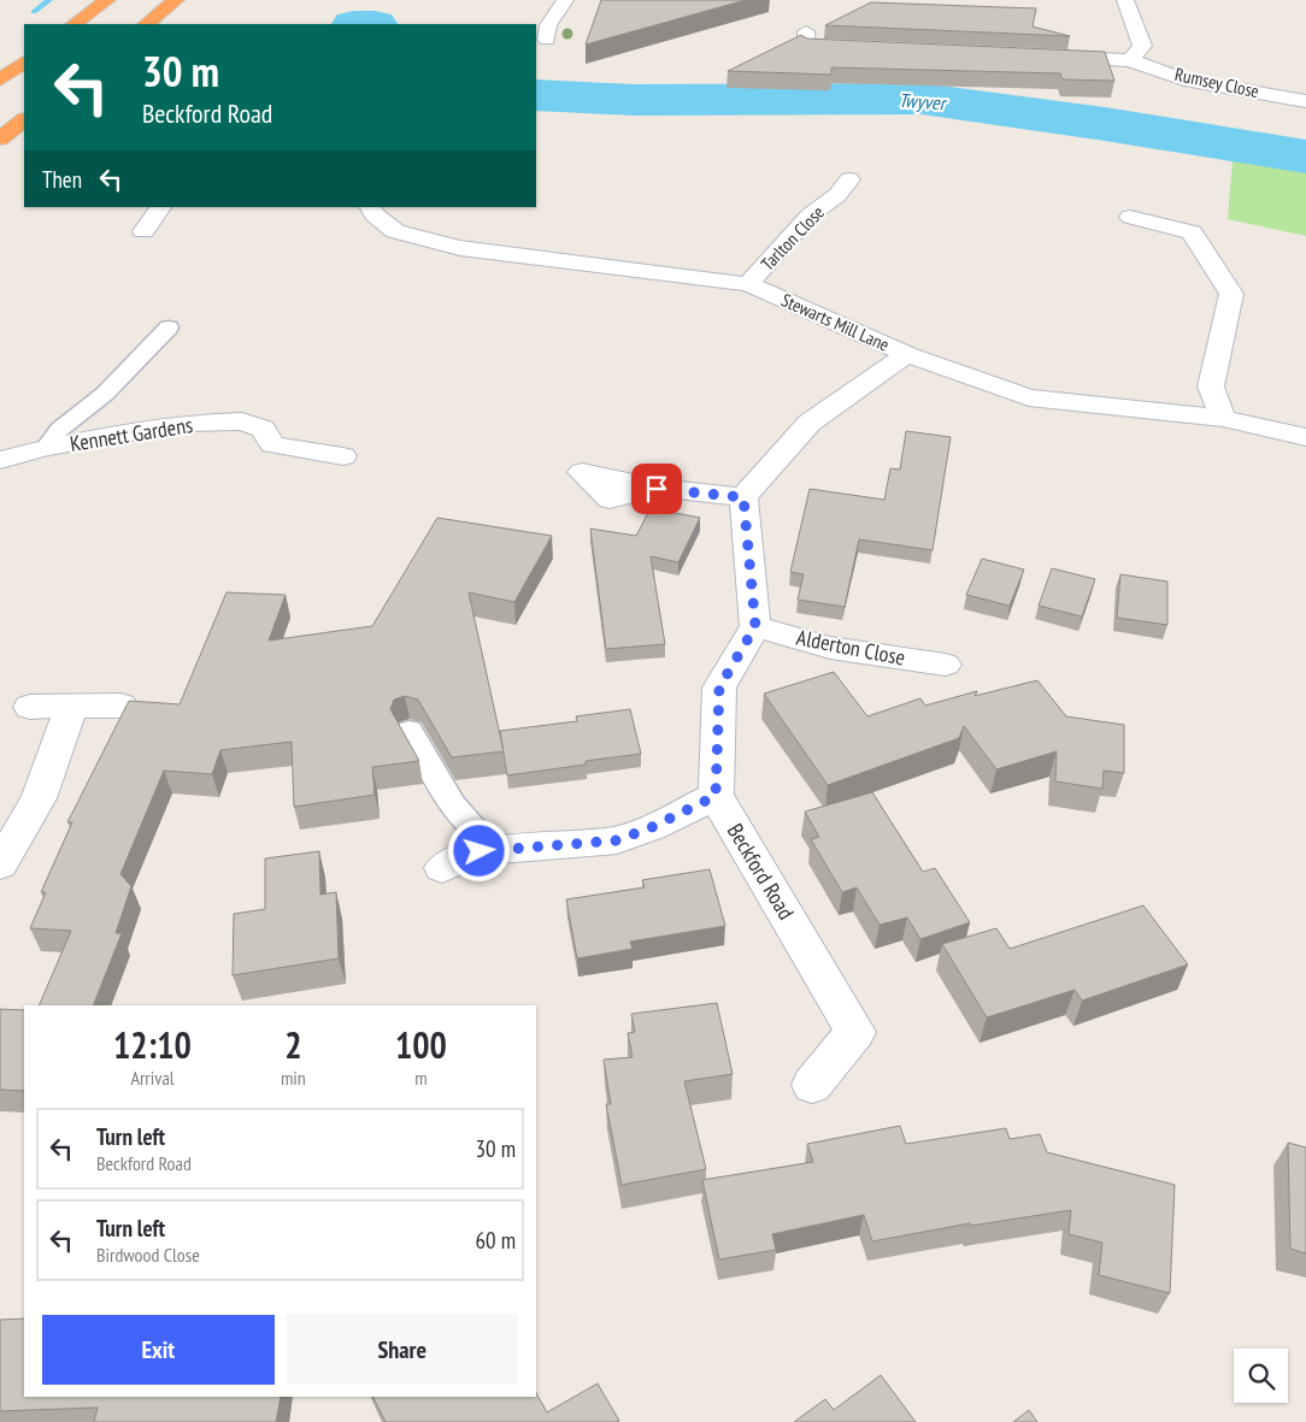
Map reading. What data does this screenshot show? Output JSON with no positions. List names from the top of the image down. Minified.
{"streets":{"street":["Rumsey Close","Tarlton Close","Stewarts Mill Lane","Kennett Gardens","Alderton Close","Beckford Road"]},"crossings":[["Tarlton Close","Stewarts Mill Lane"]],"water":["Twyver"],"page":{"turn":["30 m","Beckford Road"],"then":"Then","eta":["12:10","Arrival","2","min","100","m"],"list":[{"name":"Turn left","note":"Beckford Road","value":"30 m"},{"name":"Turn left","note":"Birdwood Close","value":"60 m"}],"buttons":["Exit","Share"]}}
